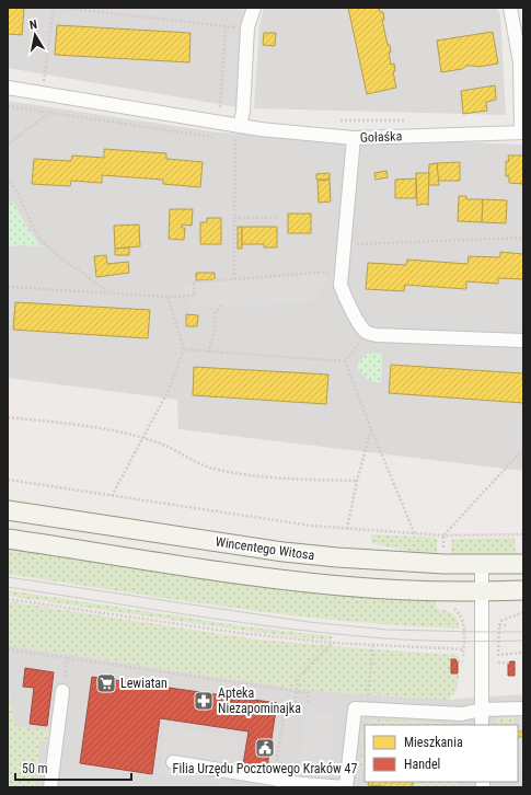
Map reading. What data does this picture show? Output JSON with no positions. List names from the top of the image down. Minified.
{"streets":{"main road":["Wincentego Witosa"],"street":["Gołaśka"]},"places":{"supermarket":["Lewiatan"],"pharmacy":["Apteka Niezapominajka"],"public building":["Filia Urzędu Pocztowego Kraków 47"]},"legend":["Mieszkania","Handel"],"scale_bar":"50 m","north":"top"}
